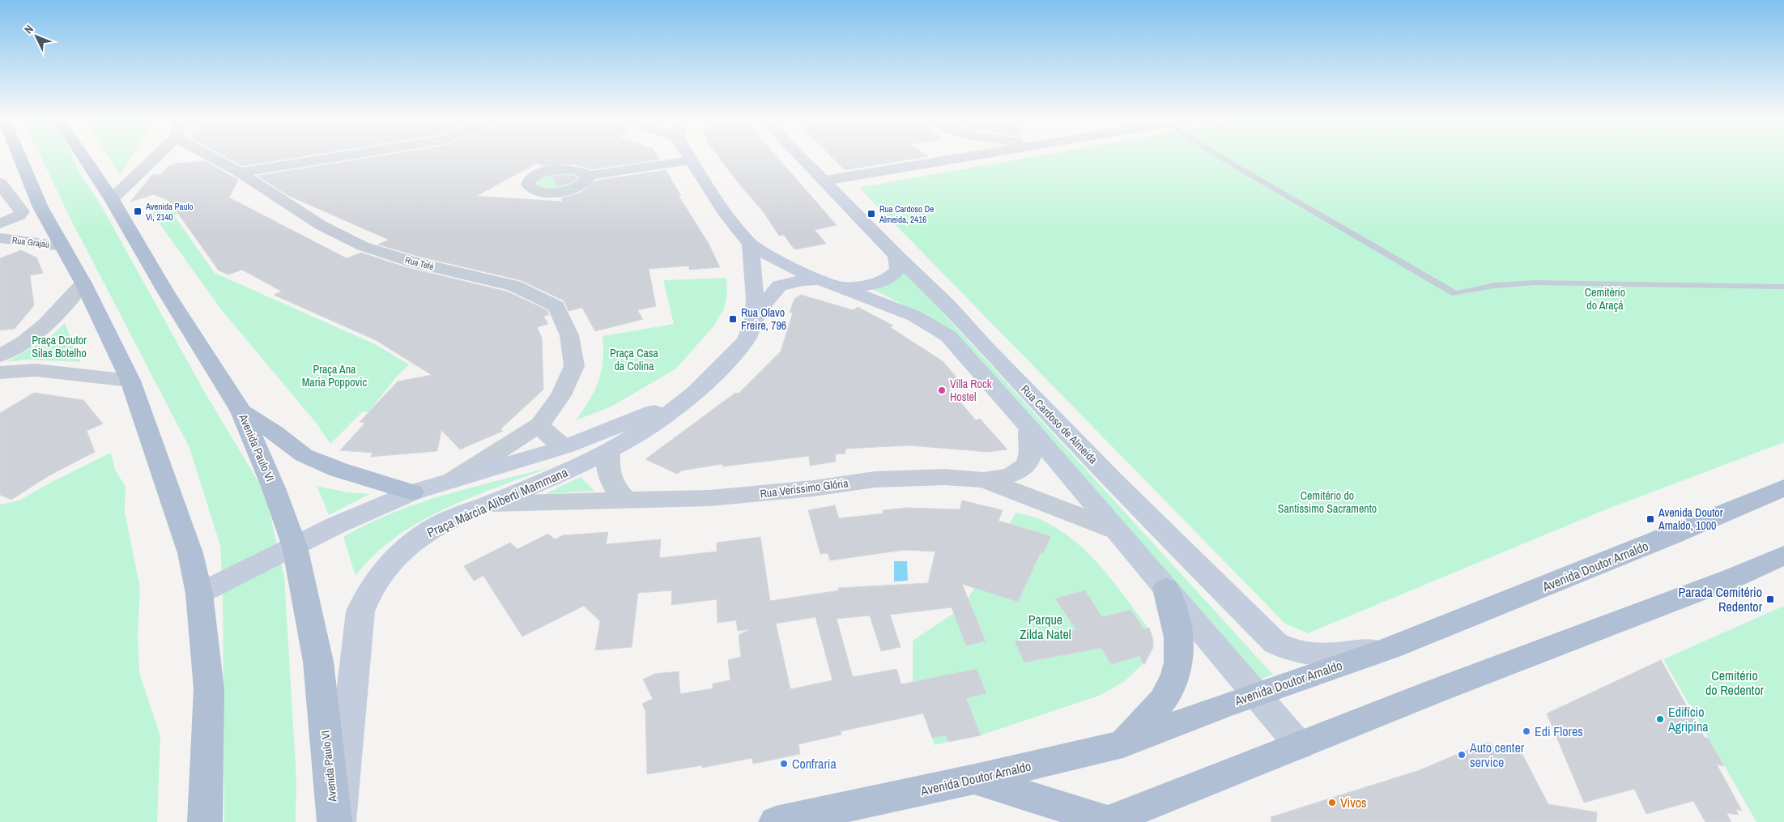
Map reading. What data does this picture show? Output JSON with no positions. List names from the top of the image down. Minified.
{"streets":{"main road":["Rua Cardoso de Almeida","Avenida Paulo VI","Praça Márcia Aliberti Mammana","Avenida Doutor Arnaldo"],"street":["Rua Grajaú","Rua Tefé","Rua Veríssimo Glória"]},"crossings":[["Rua Tefé","Praça Márcia Aliberti Mammana"],["Rua Cardoso de Almeida","Rua Veríssimo Glória"],["Rua Cardoso de Almeida","Praça Márcia Aliberti Mammana"],["Rua Cardoso de Almeida","Avenida Doutor Arnaldo"],["Avenida Paulo VI","Praça Márcia Aliberti Mammana"],["Rua Veríssimo Glória","Praça Márcia Aliberti Mammana"]],"parks":["Cemitério do Araçá","Praça Doutor Silas Botelho","Praça Casa da Colina","Praça Ana Maria Poppovic","Cemitério do Santíssimo Sacramento","Parque Zilda Natel","Cemitério do Redentor"],"places":{"transit":["Avenida Paulo Vi, 2140","Rua Cardoso De Almeida, 2416","Rua Olavo Freire, 796","Avenida Doutor Arnaldo, 1000","Parada Cemitério Redentor"],"other":["Villa Rock Hostel","Edifício Agripina","Edi Flores","Auto center service","Confraria","Vivos"]},"north":"top left"}
